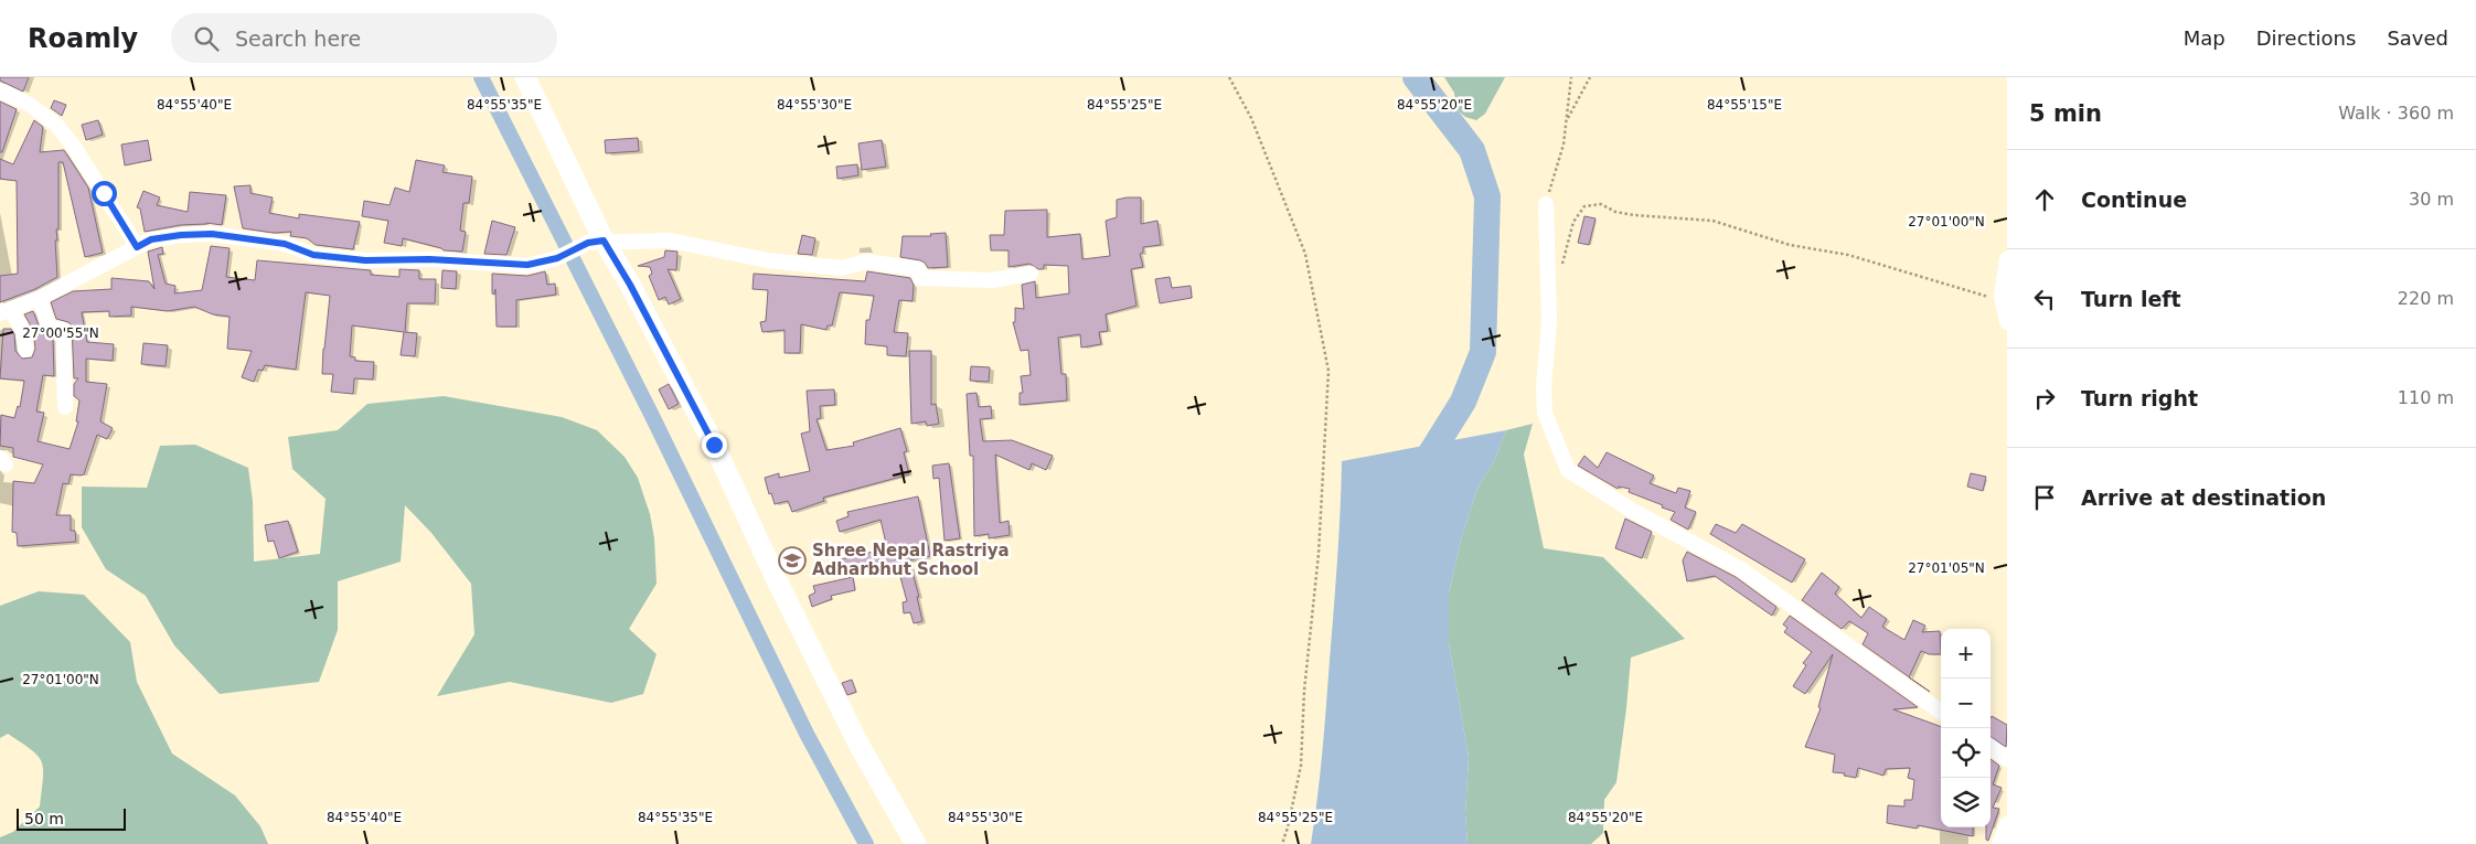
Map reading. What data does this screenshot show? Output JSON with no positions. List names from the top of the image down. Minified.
{"places":{"school or university":["Shree Nepal Rastriya Adharbhut School"]},"scale_bar":"50 m","page":{"header":"Roamly","search":"Search here","nav":["Map","Directions","Saved"],"heading":["5 min","Walk · 360 m"],"list":[["Continue","30 m"],["Turn left","220 m"],["Turn right","110 m"],"Arrive at destination"],"map_buttons":["+","−"],"scale":"50 m"},"coordinates":["84°55'40\"E","84°55'35\"E","84°55'30\"E","84°55'25\"E","84°55'20\"E","84°55'15\"E","27°01'00\"N","27°00'55\"N","27°01'05\"N"]}
